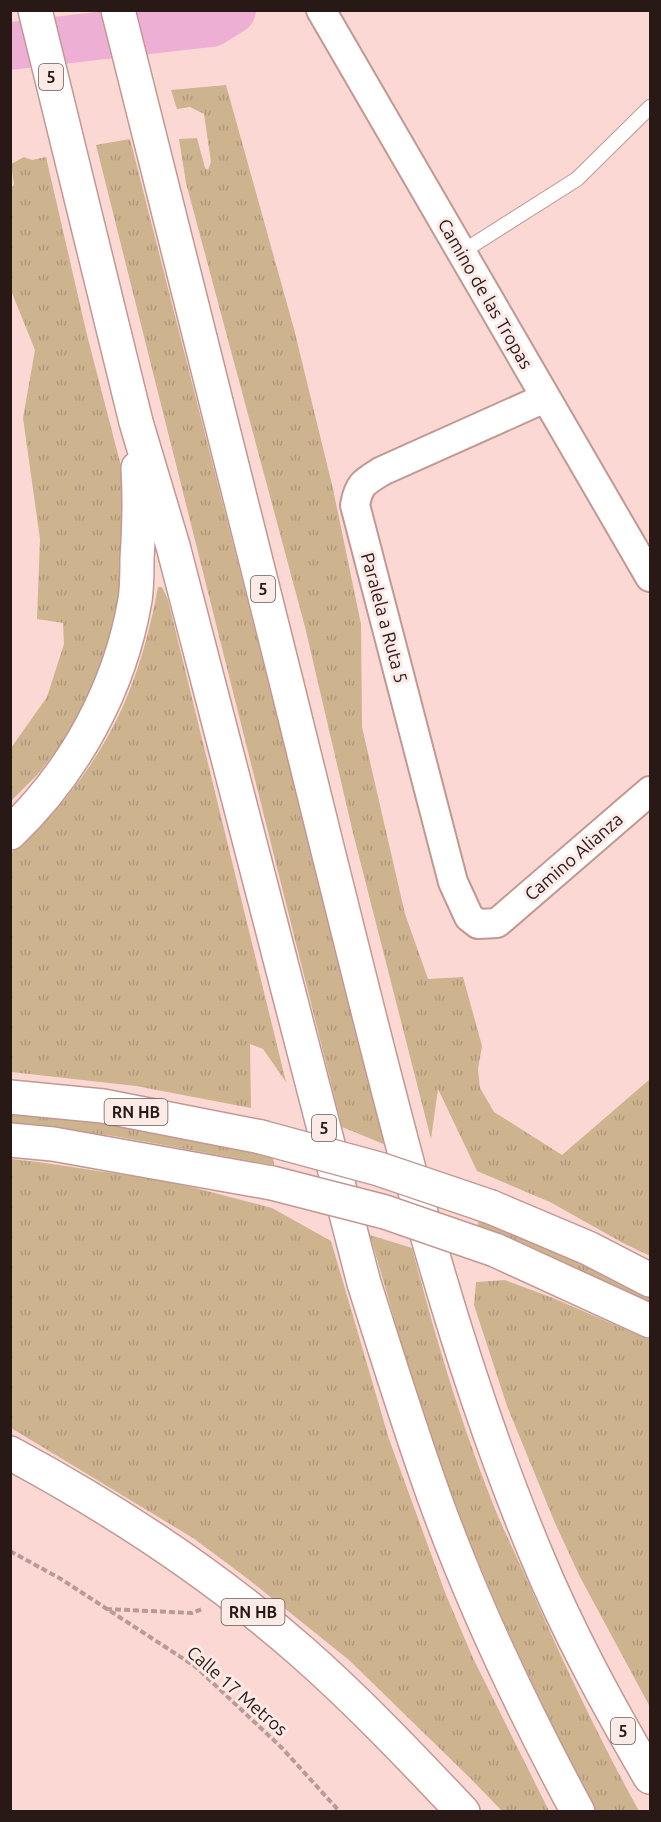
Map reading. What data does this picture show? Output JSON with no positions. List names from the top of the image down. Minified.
{"streets":{"highway":["5","RN HB"],"street":["Camino de las Tropas","Paralela a Ruta 5","Camino Alianza"],"path":["Calle 17 Metros"]},"crossings":[["Camino de las Tropas","Paralela a Ruta 5"],["Paralela a Ruta 5","Camino Alianza"]]}
